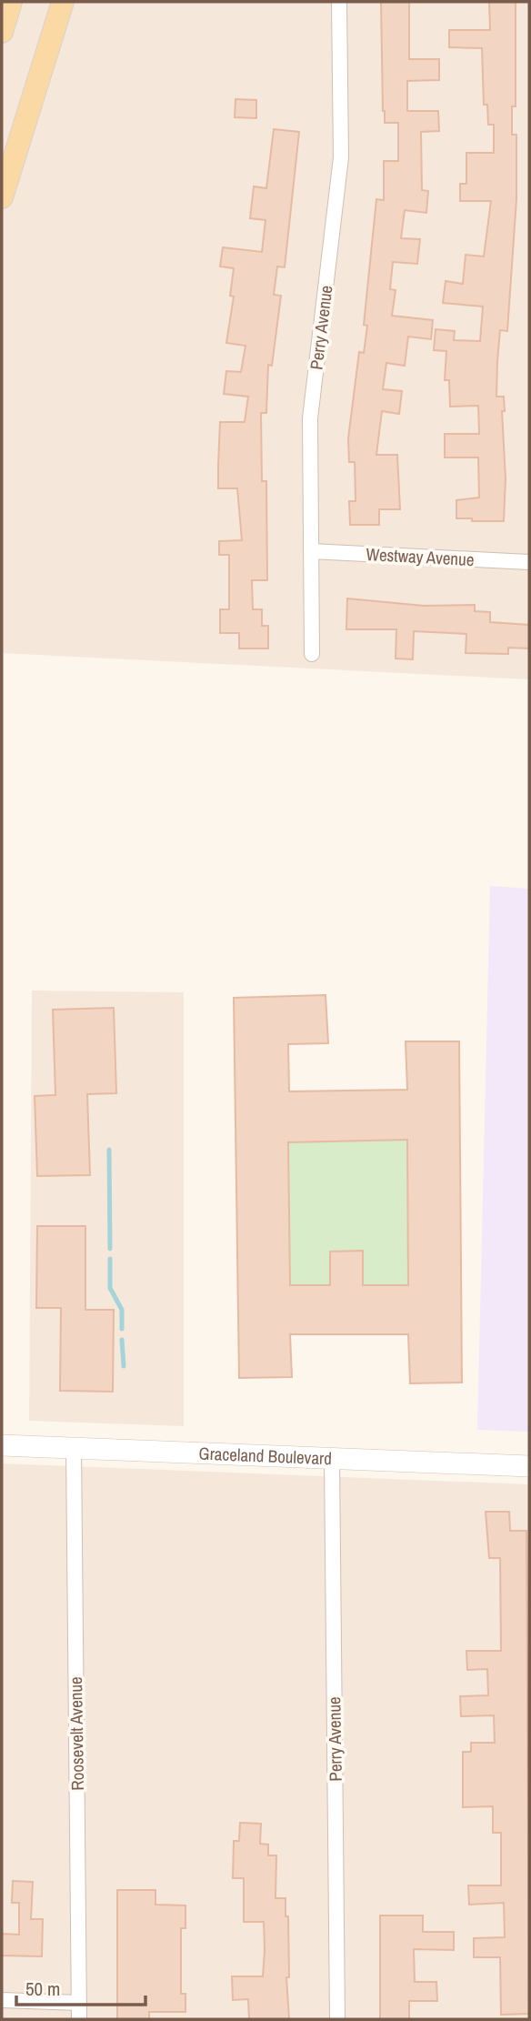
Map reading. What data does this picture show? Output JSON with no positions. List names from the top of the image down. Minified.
{"streets":{"street":["Perry Avenue","Westway Avenue","Graceland Boulevard","Roosevelt Avenue"]},"crossings":[["Perry Avenue","Westway Avenue"],["Perry Avenue","Graceland Boulevard"],["Graceland Boulevard","Roosevelt Avenue"]],"scale_bar":"50 m"}
